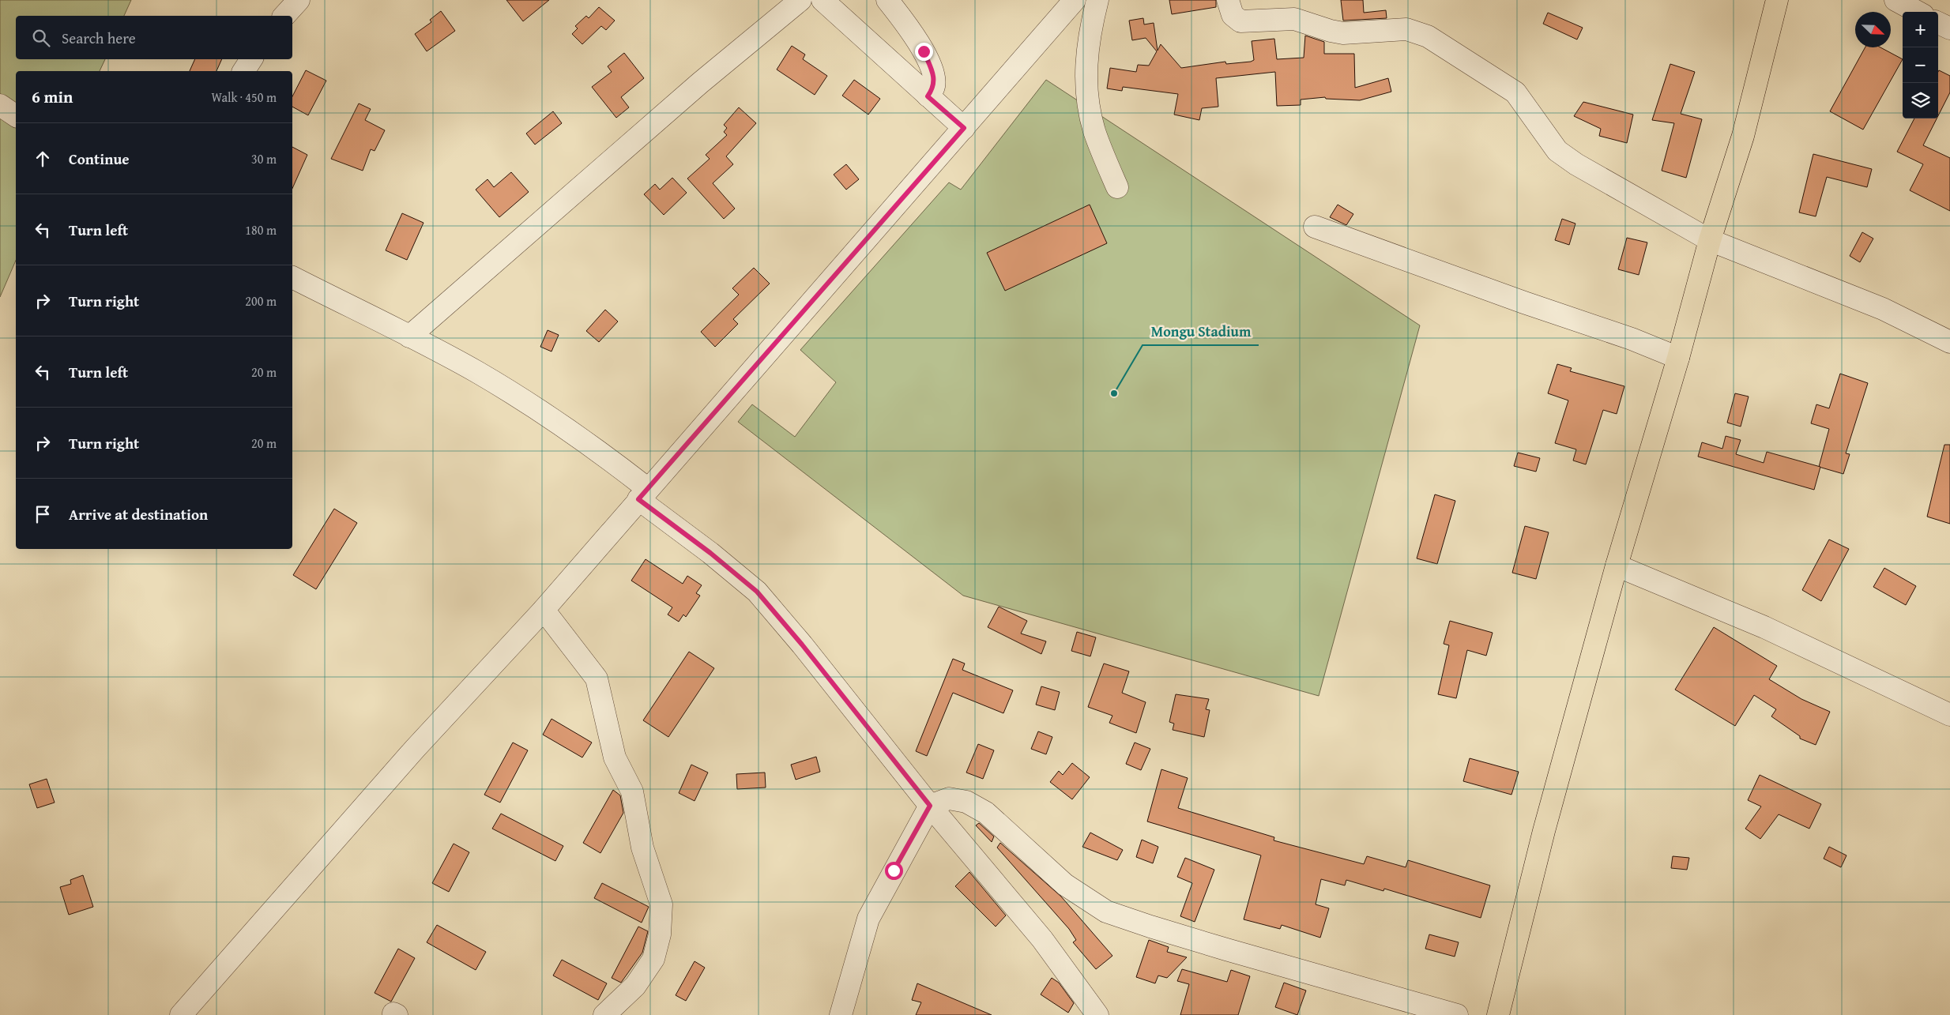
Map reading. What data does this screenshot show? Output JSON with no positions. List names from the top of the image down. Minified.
{"places":["Mongu Stadium"],"north":"bottom right","page":{"map_buttons":["+","−"],"search":"Search here","heading":["6 min","Walk · 450 m"],"list":[["Continue","30 m"],["Turn left","180 m"],["Turn right","200 m"],["Turn left","20 m"],["Turn right","20 m"],"Arrive at destination"]}}
